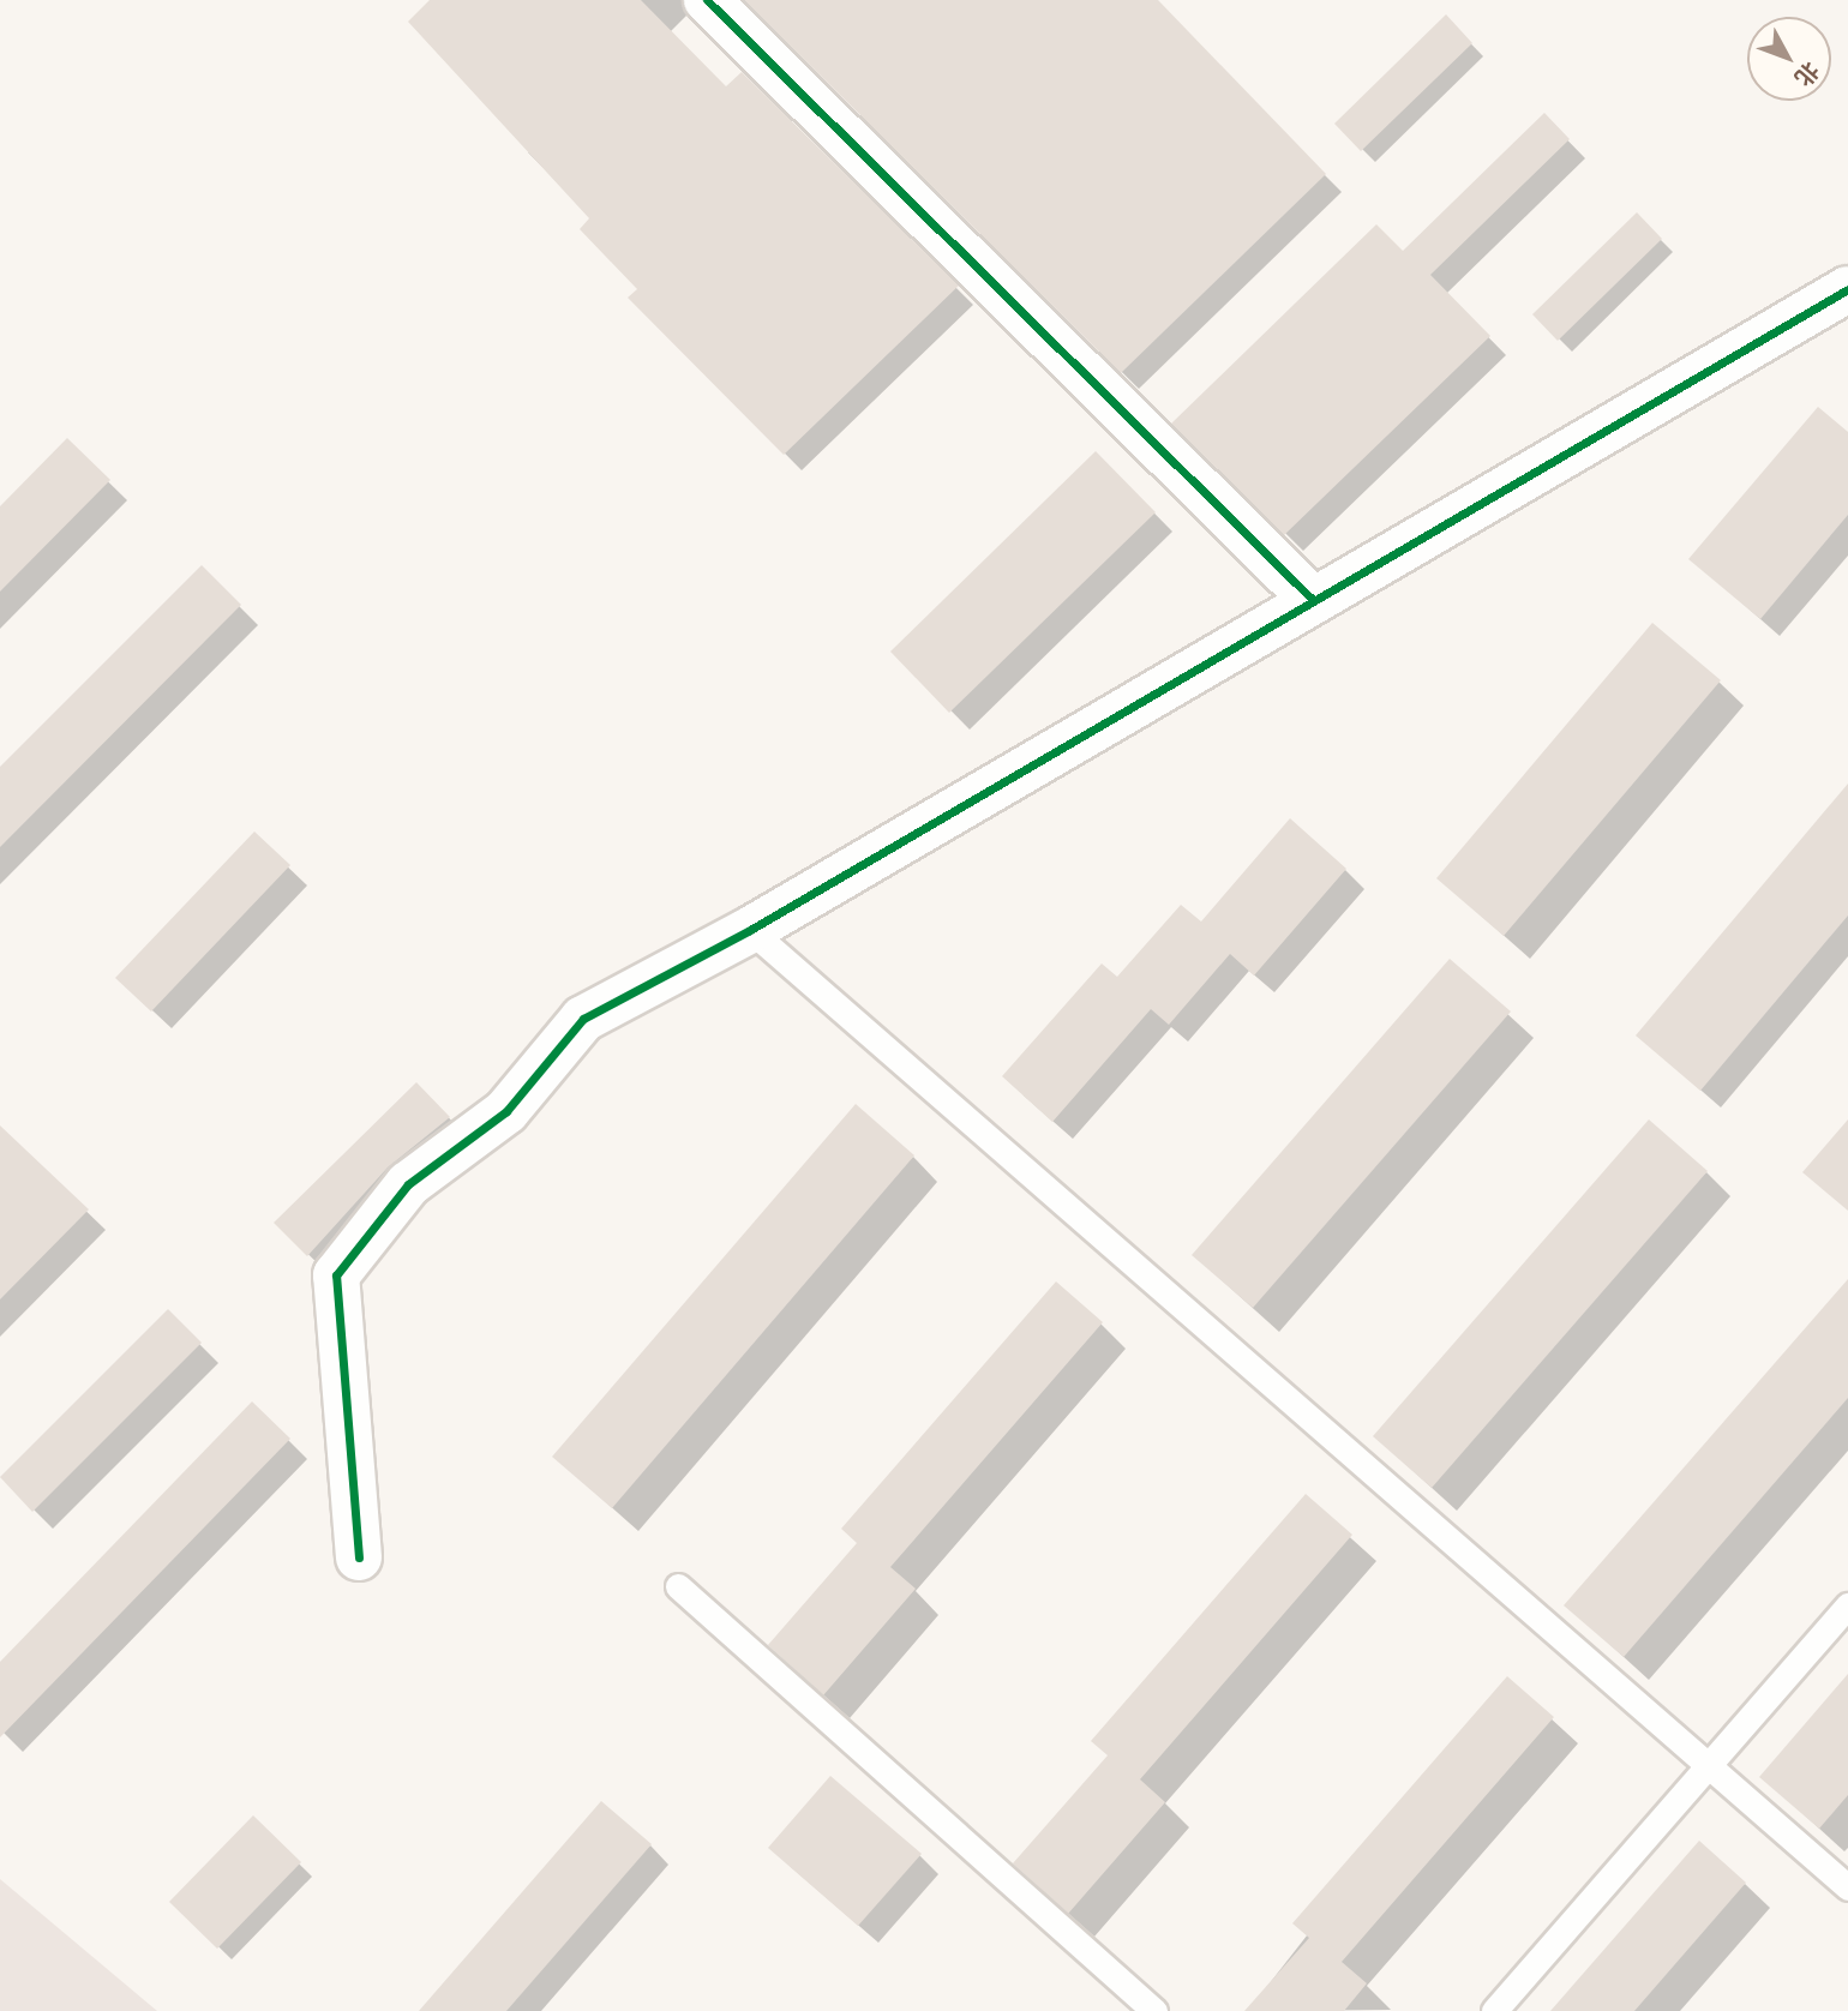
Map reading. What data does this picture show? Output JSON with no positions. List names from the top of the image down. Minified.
{"north":"bottom right"}
